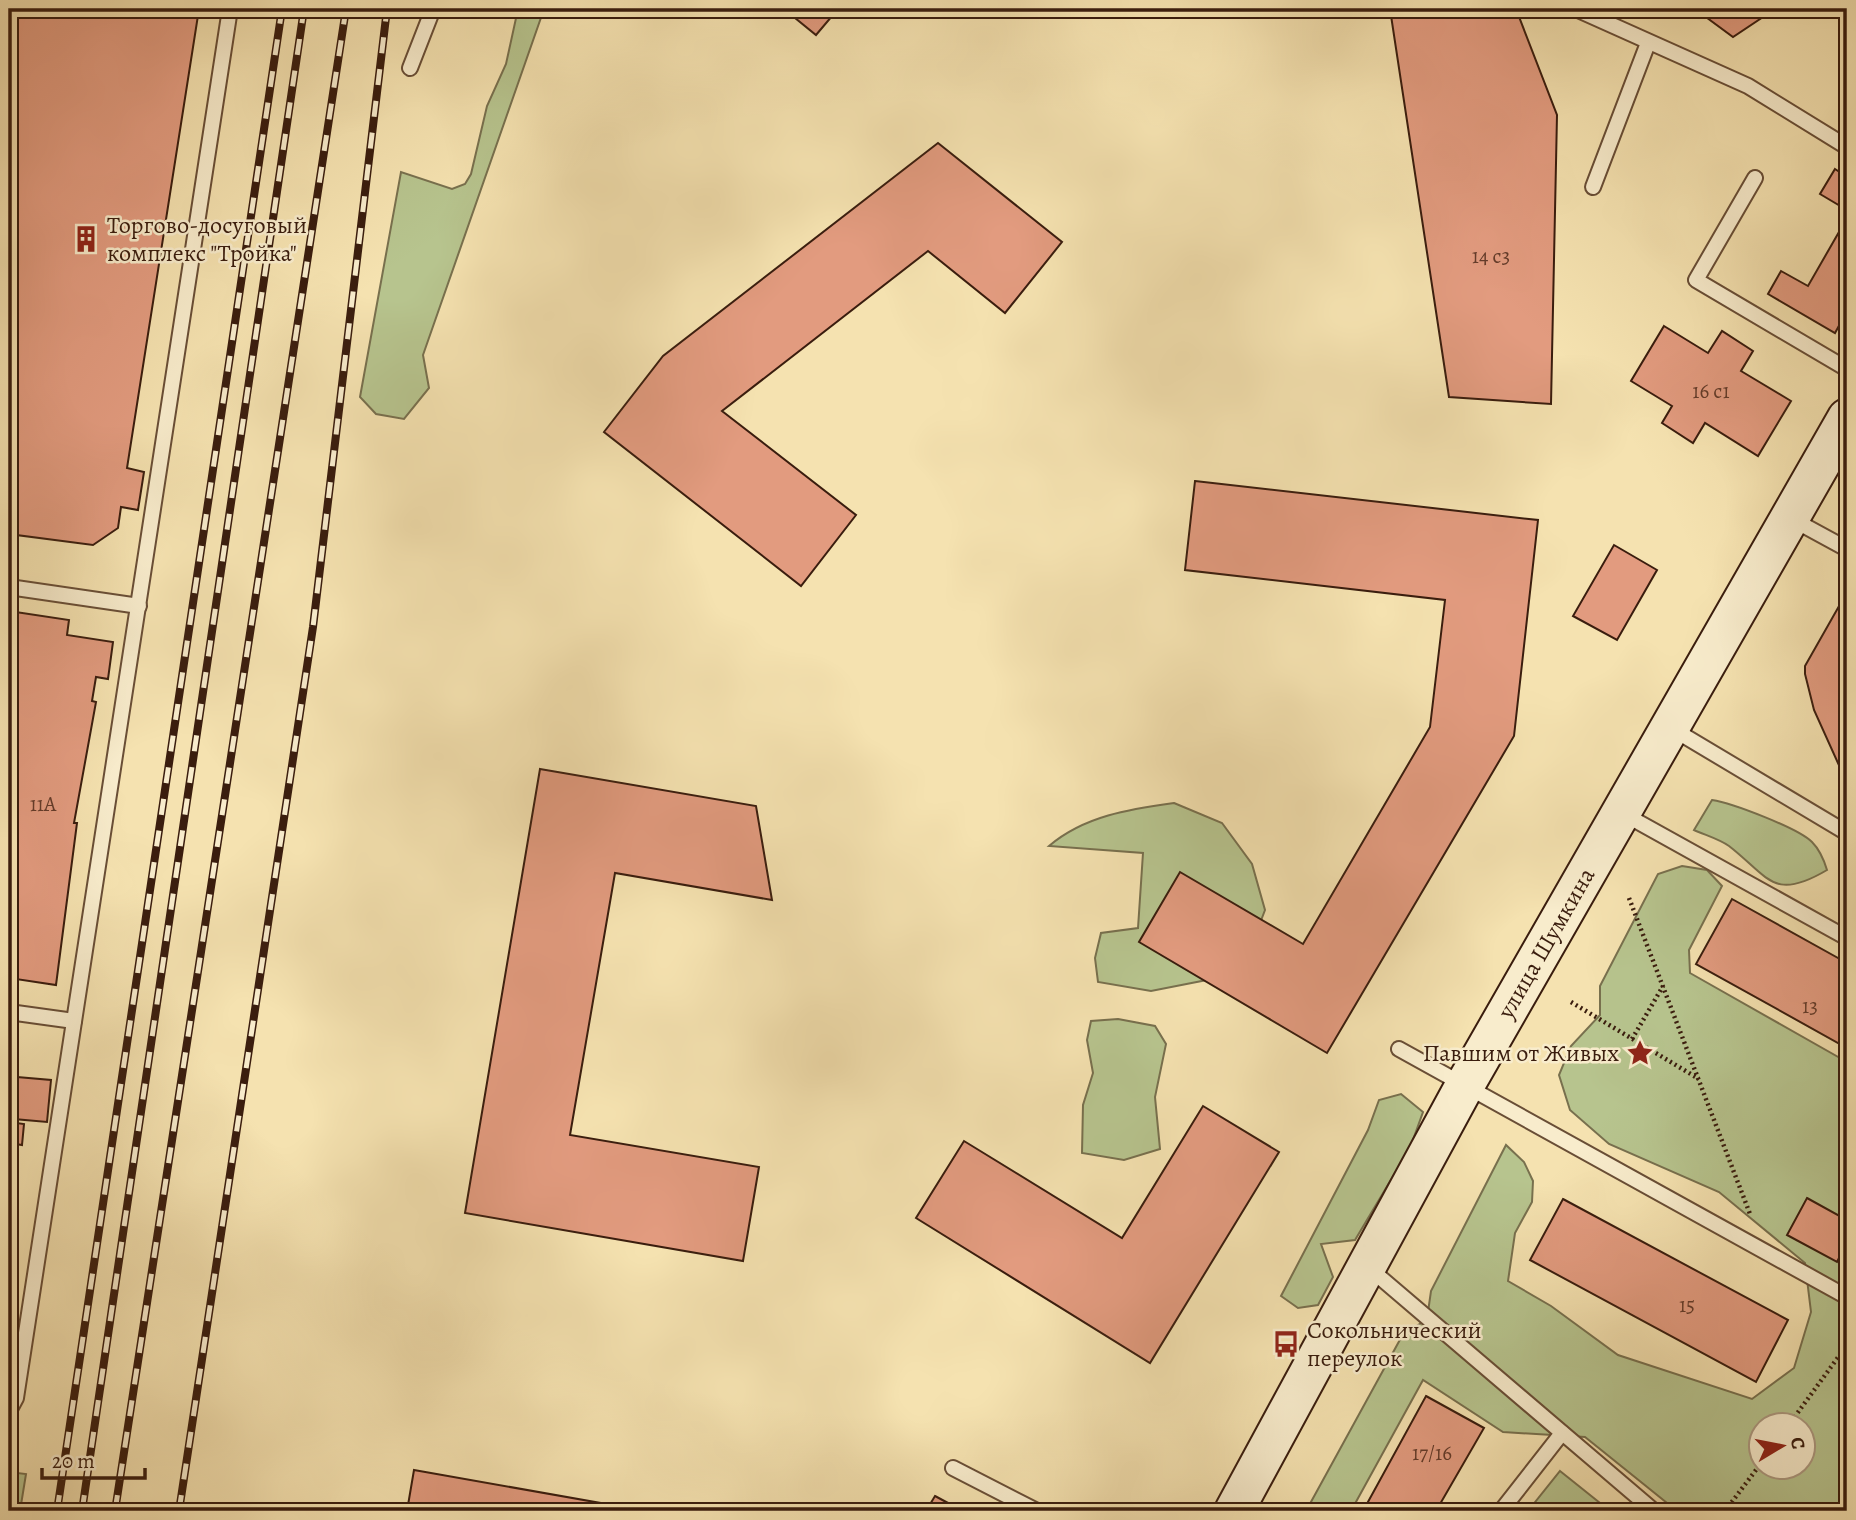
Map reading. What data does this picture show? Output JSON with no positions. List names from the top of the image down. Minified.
{"streets":{"street":["улица Шумкина"]},"places":{"building":["Торгово-досуговый комплекс \"Тройка\""],"place":["Павшим от Живых"],"bus stop":["Сокольнический переулок"]},"house_numbers":["14 c3","16 с1","11А","13","15","17/16"],"scale_bar":"20 m","north":"right"}
